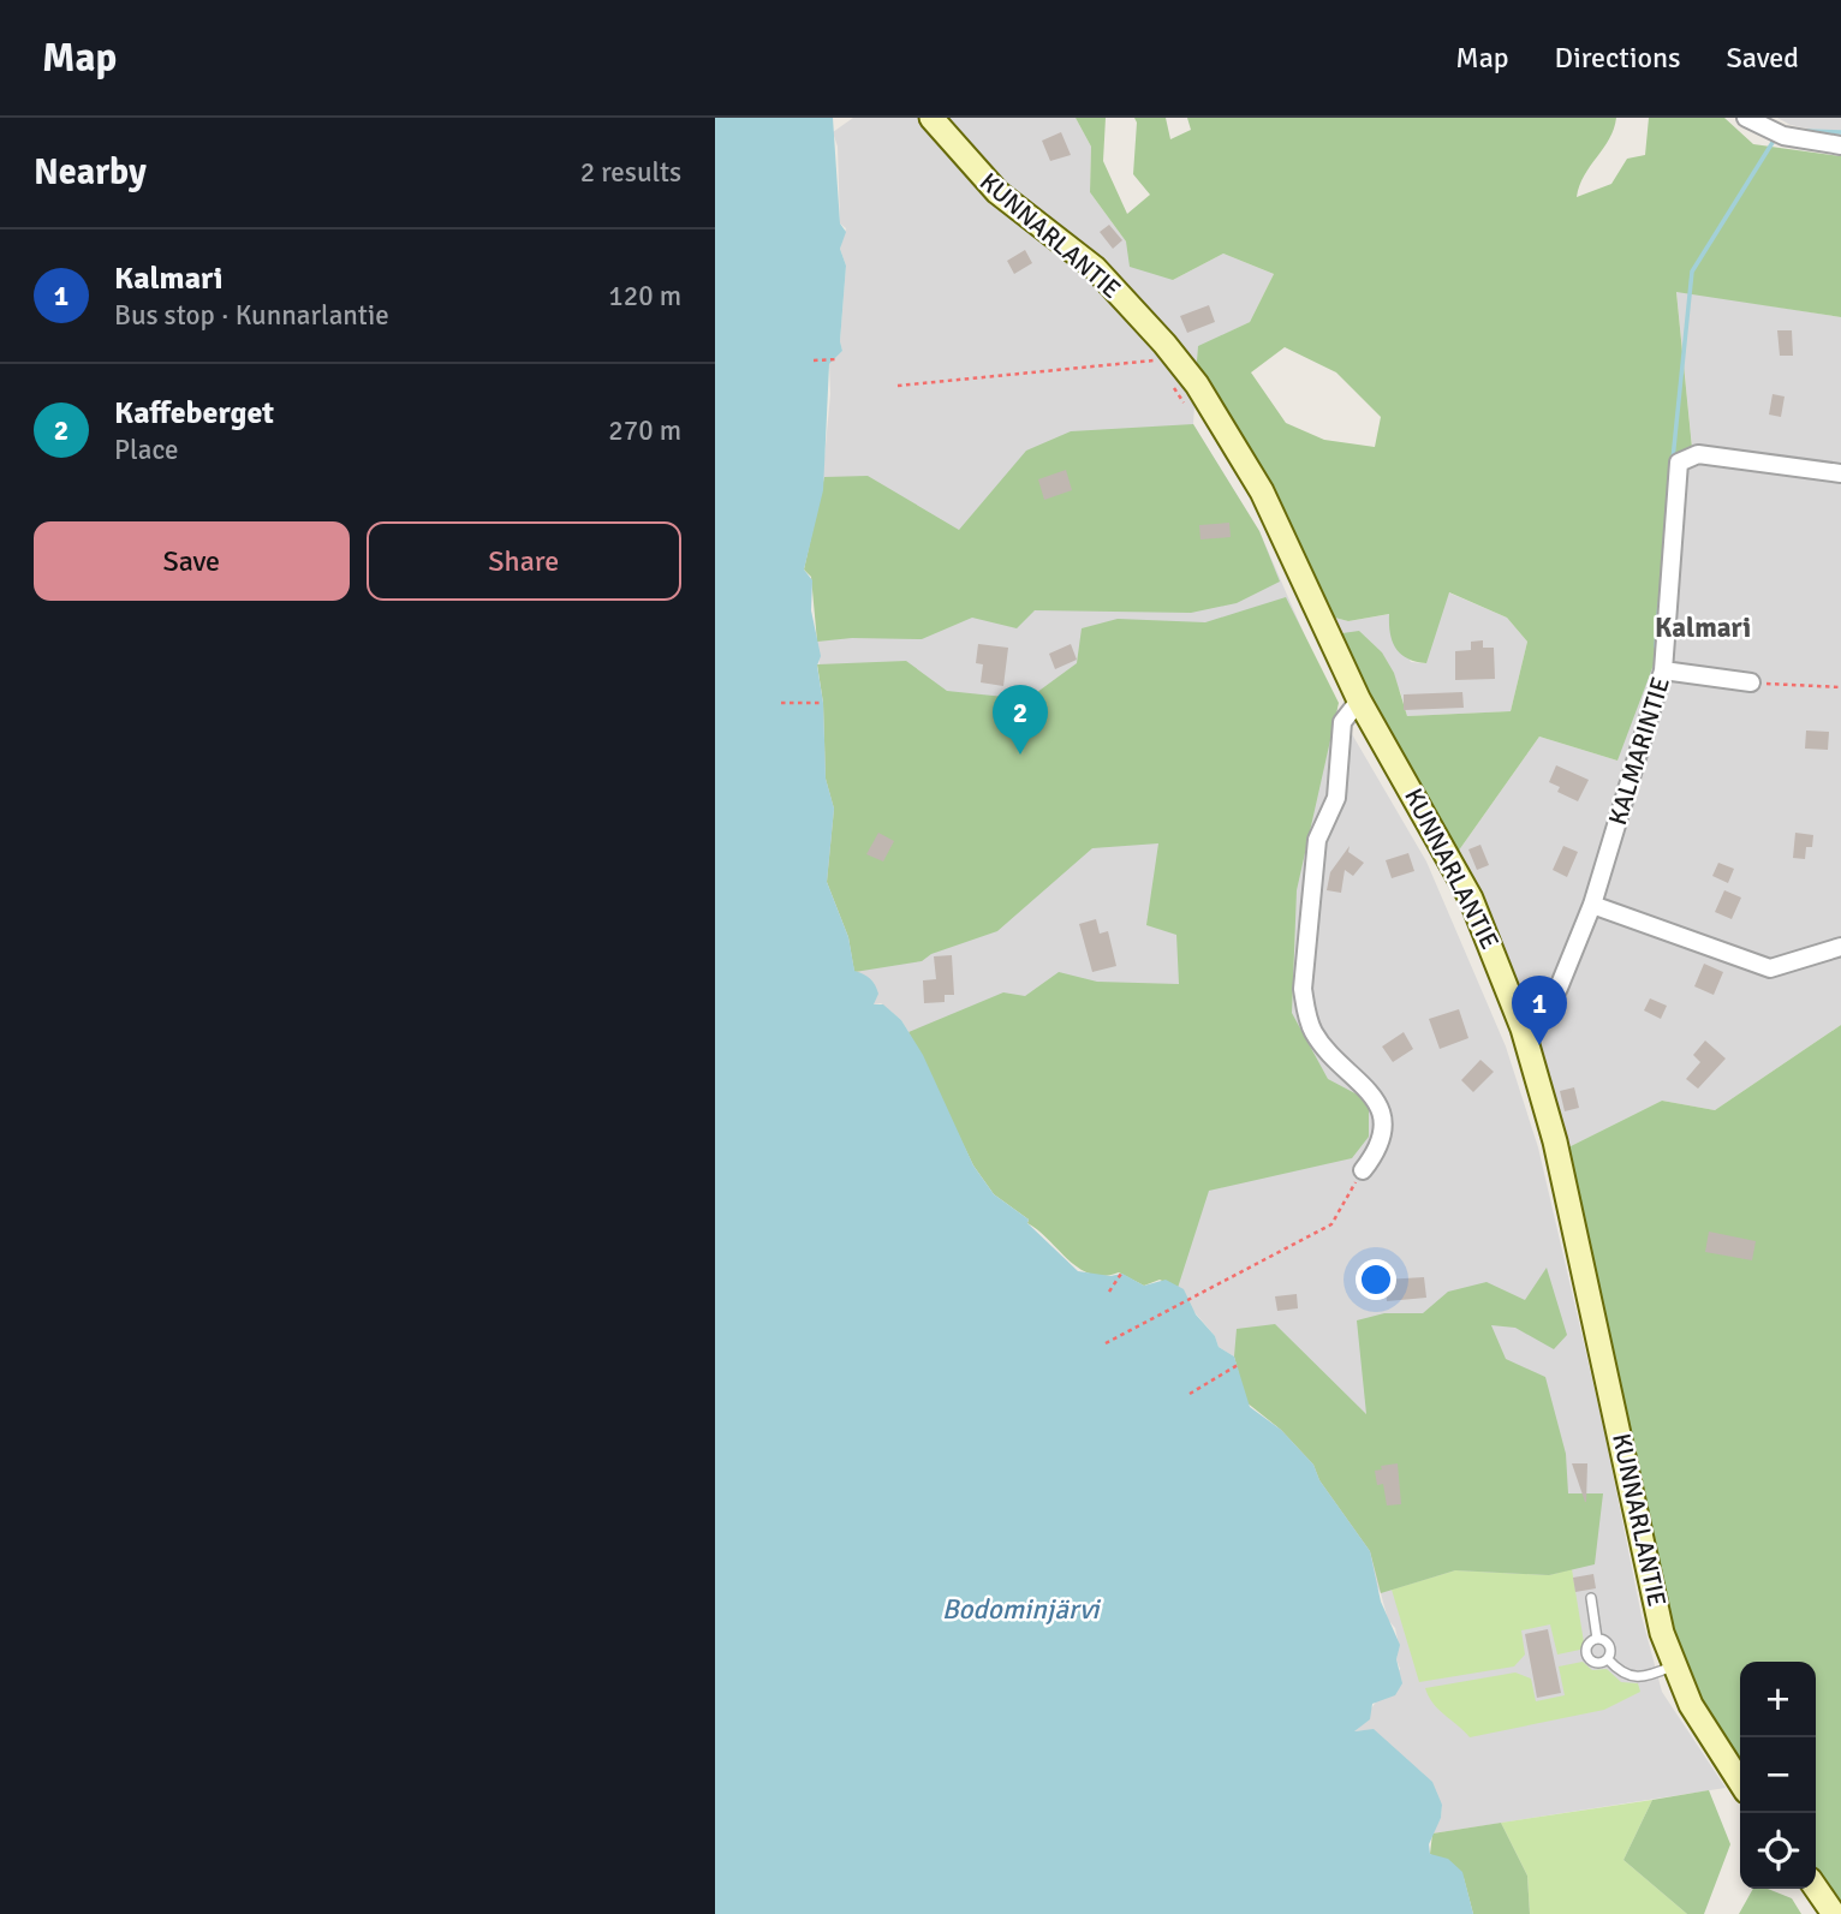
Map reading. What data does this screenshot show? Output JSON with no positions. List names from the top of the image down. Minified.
{"streets":{"main road":["KUNNARLANTIE"],"street":["KALMARINTIE"]},"crossings":[["KUNNARLANTIE","KALMARINTIE"]],"districts":["Kalmari"],"water":["Bodominjärvi"],"page":{"header":"Map","nav":["Map","Directions","Saved"],"heading":["Nearby","2 results"],"list":[{"mark":"1","name":"Kalmari","note":"Bus stop · Kunnarlantie","value":"120 m"},{"mark":"2","name":"Kaffeberget","note":"Place","value":"270 m"}],"buttons":["Save","Share"],"pins":["2","1"],"map_buttons":["+","−"]}}
